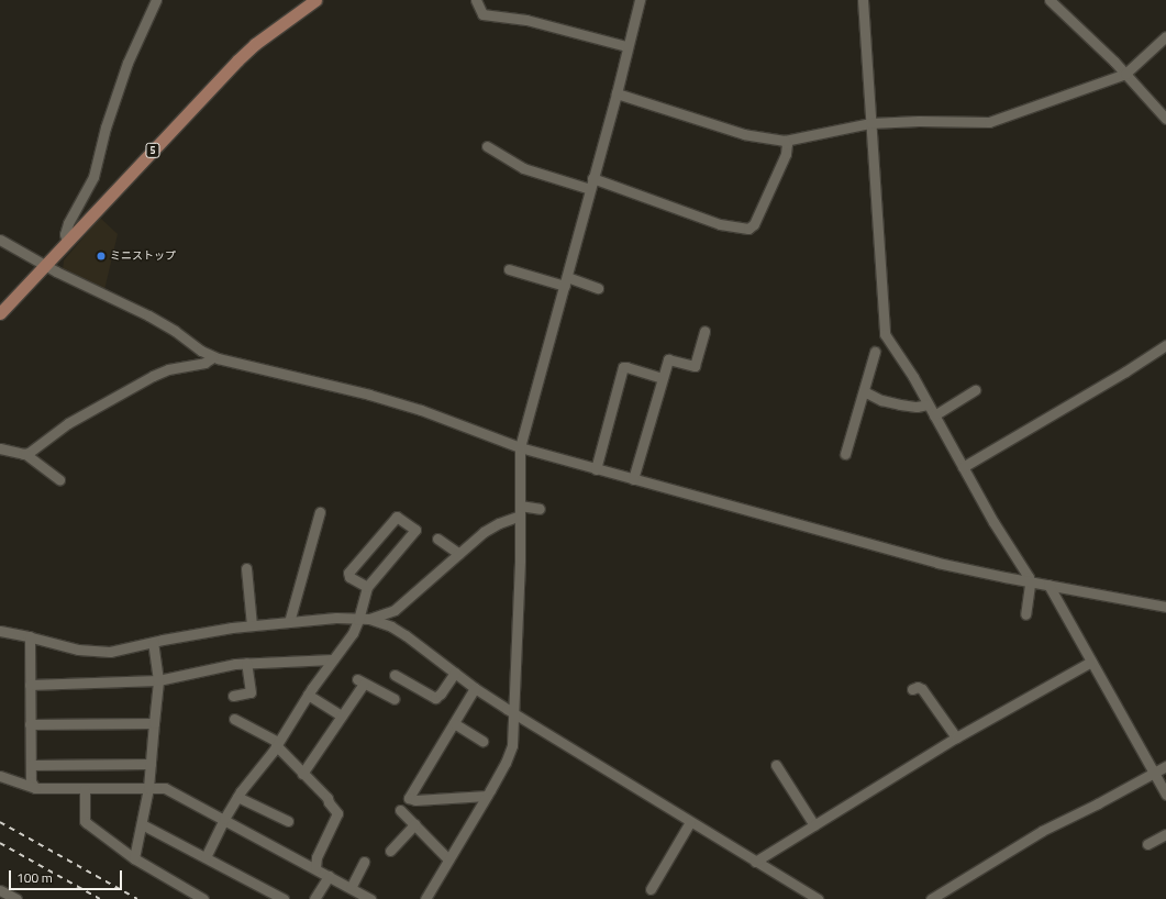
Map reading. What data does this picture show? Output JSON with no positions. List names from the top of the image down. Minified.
{"streets":{"main road":["5"]},"places":["ミニストップ"],"scale_bar":"100 m"}
